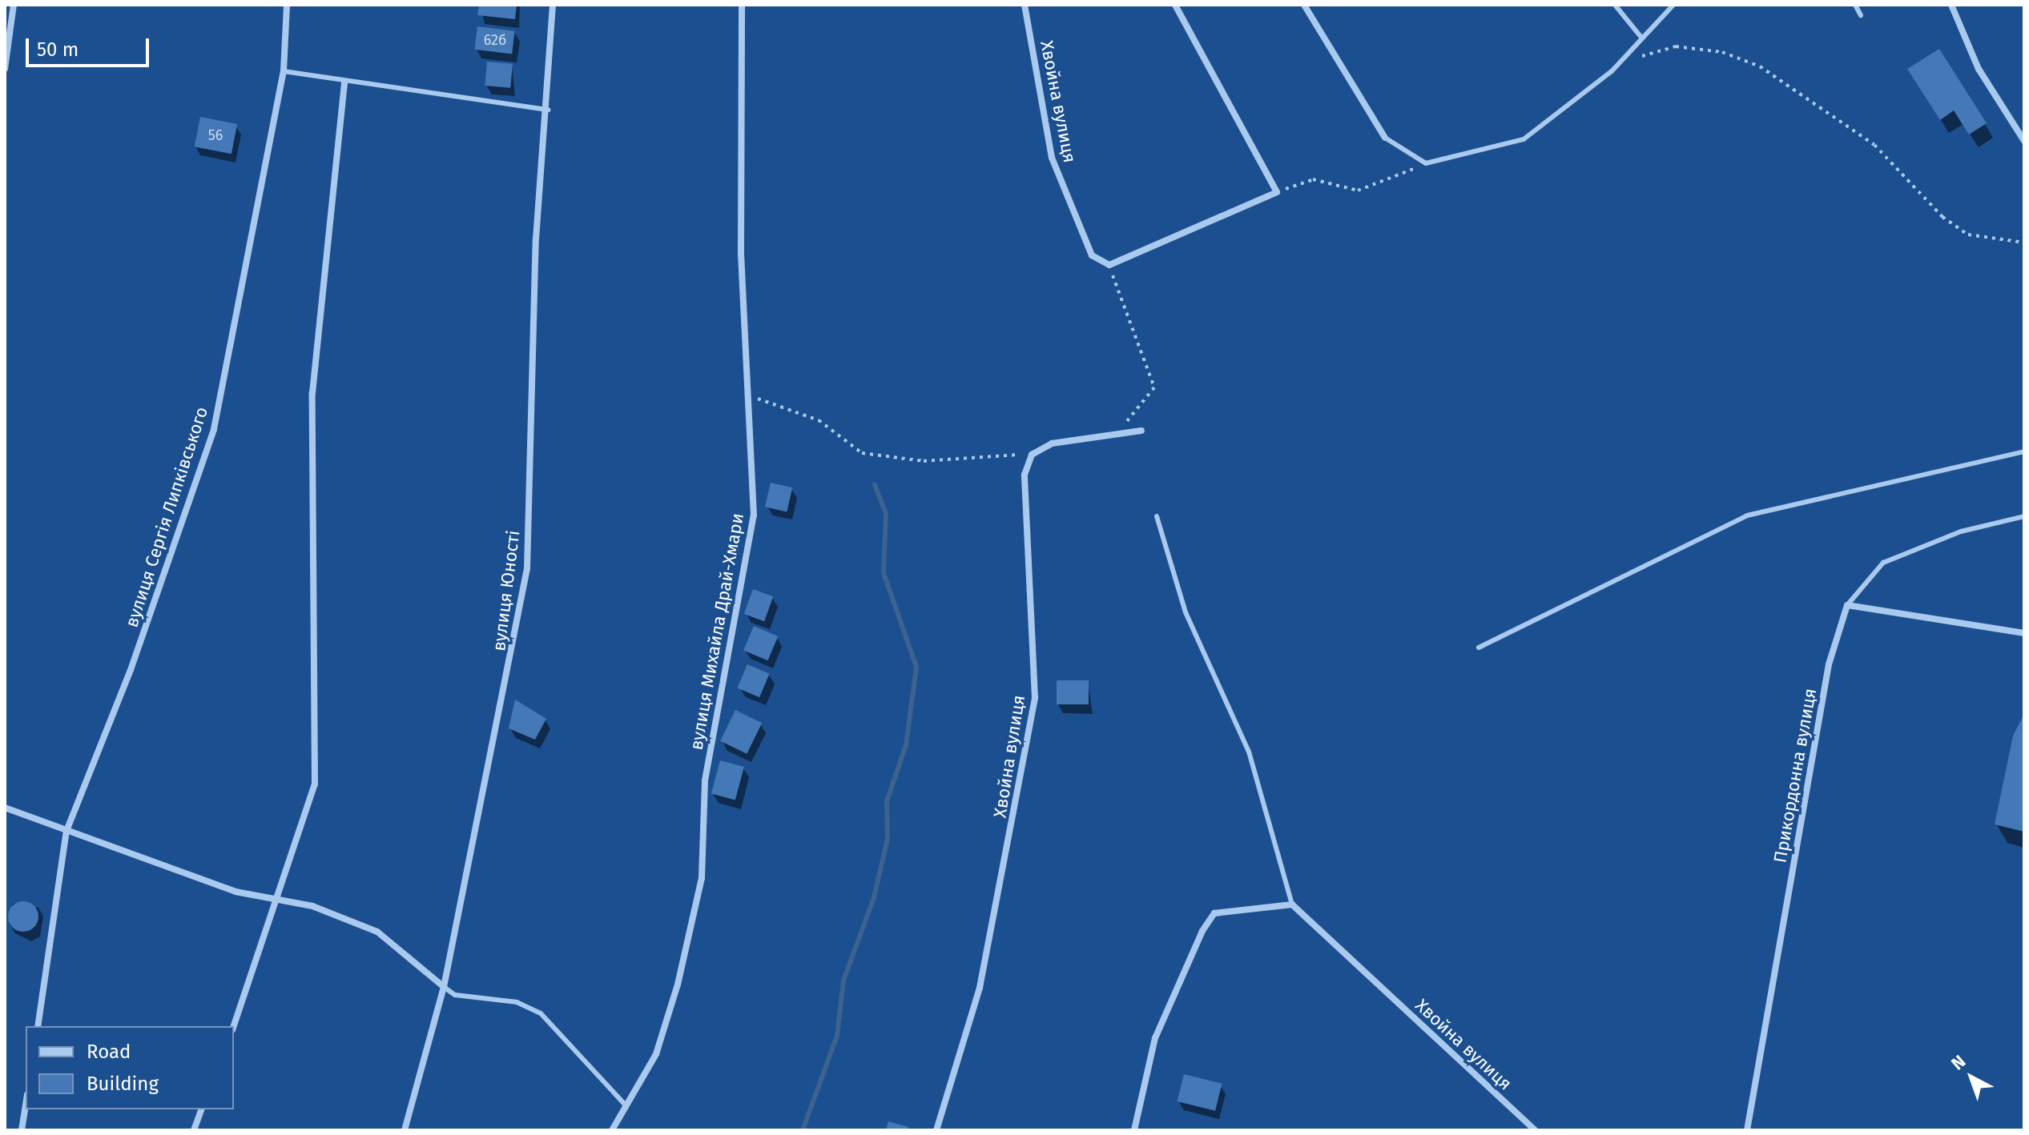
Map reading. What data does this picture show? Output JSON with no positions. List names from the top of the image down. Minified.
{"streets":{"street":["Хвойна вулиця","вулиця Сергія Липківського","вулиця Юності","вулиця Михайла Драй-Хмари","Прикордонна вулиця"]},"house_numbers":["62б","56"],"legend":["Road","Building"],"scale_bar":"50 m","north":"top left"}
